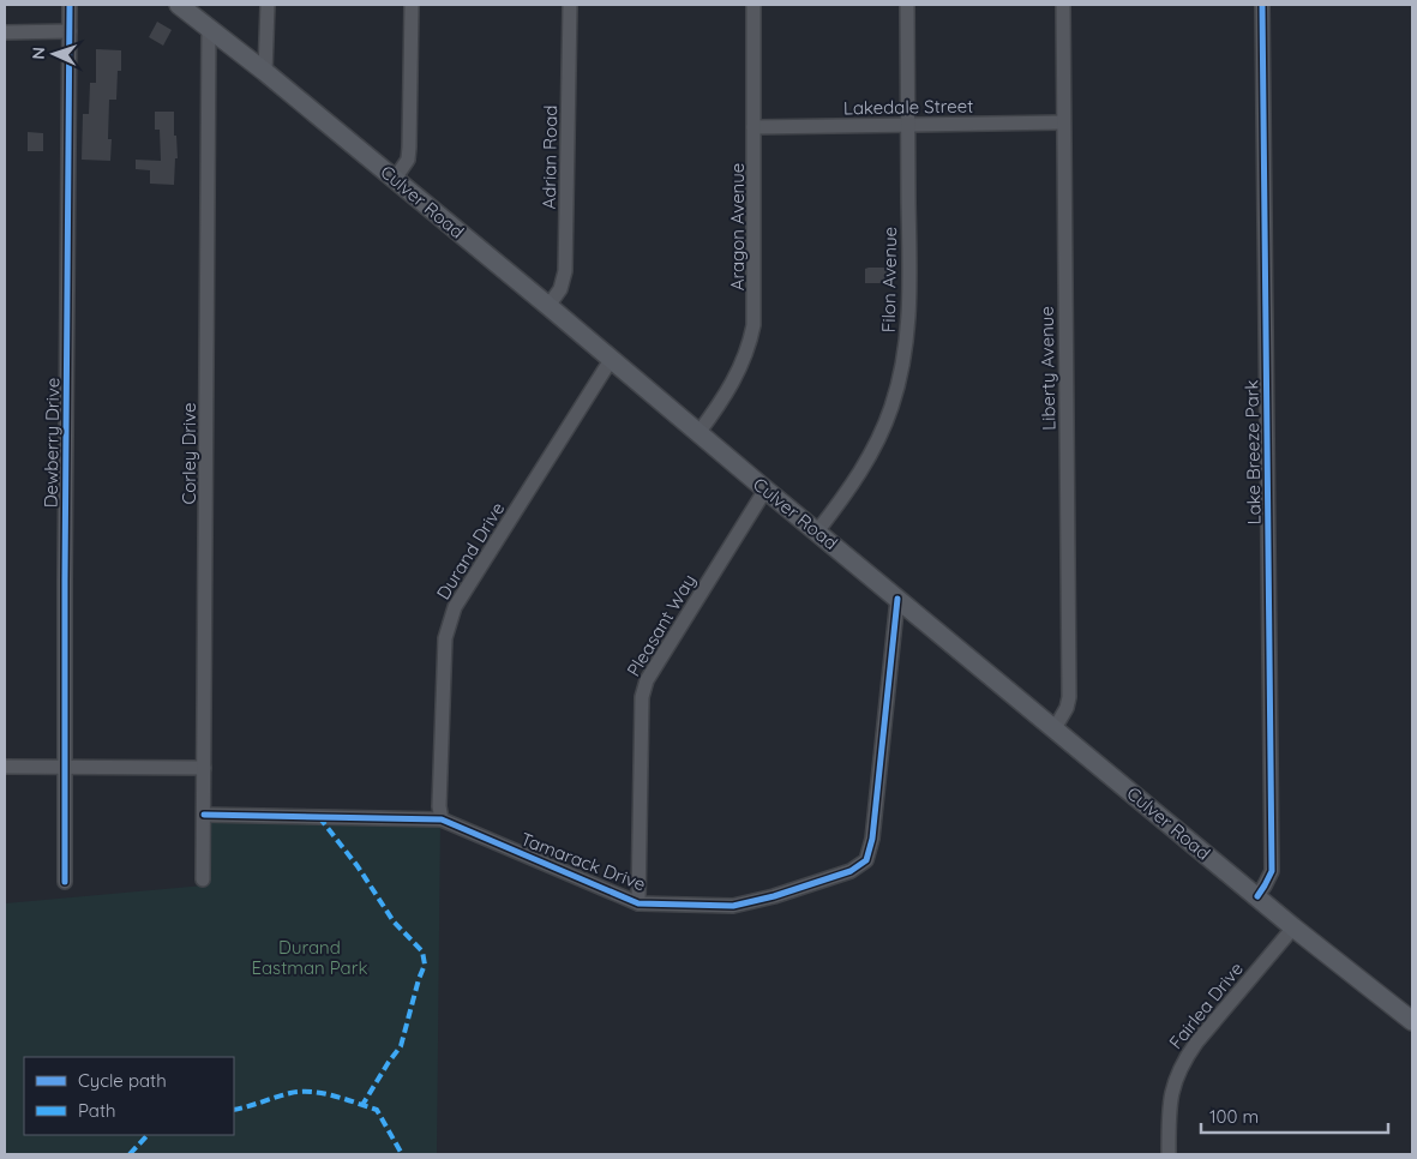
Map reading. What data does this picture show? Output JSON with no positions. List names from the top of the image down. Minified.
{"streets":{"main road":["Culver Road"],"street":["Lakedale Street","Adrian Road","Aragon Avenue","Filon Avenue","Liberty Avenue","Dewberry Drive","Lake Breeze Park","Corley Drive","Durand Drive","Pleasant Way","Tamarack Drive","Fairlea Drive"]},"crossings":[["Lakedale Street","Aragon Avenue"],["Lakedale Street","Filon Avenue"],["Lakedale Street","Liberty Avenue"],["Adrian Road","Culver Road"],["Culver Road","Aragon Avenue"],["Culver Road","Filon Avenue"],["Culver Road","Liberty Avenue"],["Culver Road","Lake Breeze Park"],["Culver Road","Corley Drive"],["Culver Road","Durand Drive"],["Culver Road","Pleasant Way"],["Culver Road","Tamarack Drive"],["Culver Road","Fairlea Drive"],["Corley Drive","Tamarack Drive"],["Durand Drive","Tamarack Drive"],["Pleasant Way","Tamarack Drive"]],"parks":["Durand Eastman Park"],"legend":["Cycle path","Path"],"scale_bar":"100 m","north":"left"}
